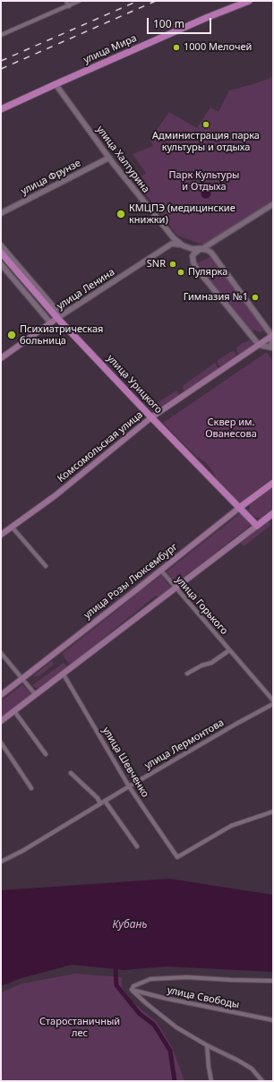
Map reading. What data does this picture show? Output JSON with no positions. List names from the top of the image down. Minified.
{"streets":{"main road":["улица Мира","улица Ленина","улица Урицкого","Комсомольская улица","улица Розы Люксембург"],"street":["улица Халтурина","улица Фрунзе","улица Горького","улица Лермонтова","улица Шевченко","улица Свободы"]},"crossings":[["улица Мира","улица Халтурина"],["улица Халтурина","улица Фрунзе"],["улица Халтурина","улица Ленина"],["улица Ленина","улица Урицкого"],["улица Урицкого","Комсомольская улица"],["улица Урицкого","улица Розы Люксембург"],["улица Розы Люксембург","улица Горького"],["улица Лермонтова","улица Шевченко"]],"water":["Кубань"],"parks":["Парк Культуры и Отдыха","Сквер им. Ованесова","Старостаничный лес"],"places":["1000 Мелочей","Администрация парка культуры и отдыха","КМЦПЭ (медицинские книжки)","SNR","Пулярка","Гимназия №1","Психиатрическая больница"],"scale_bar":"100 m"}
